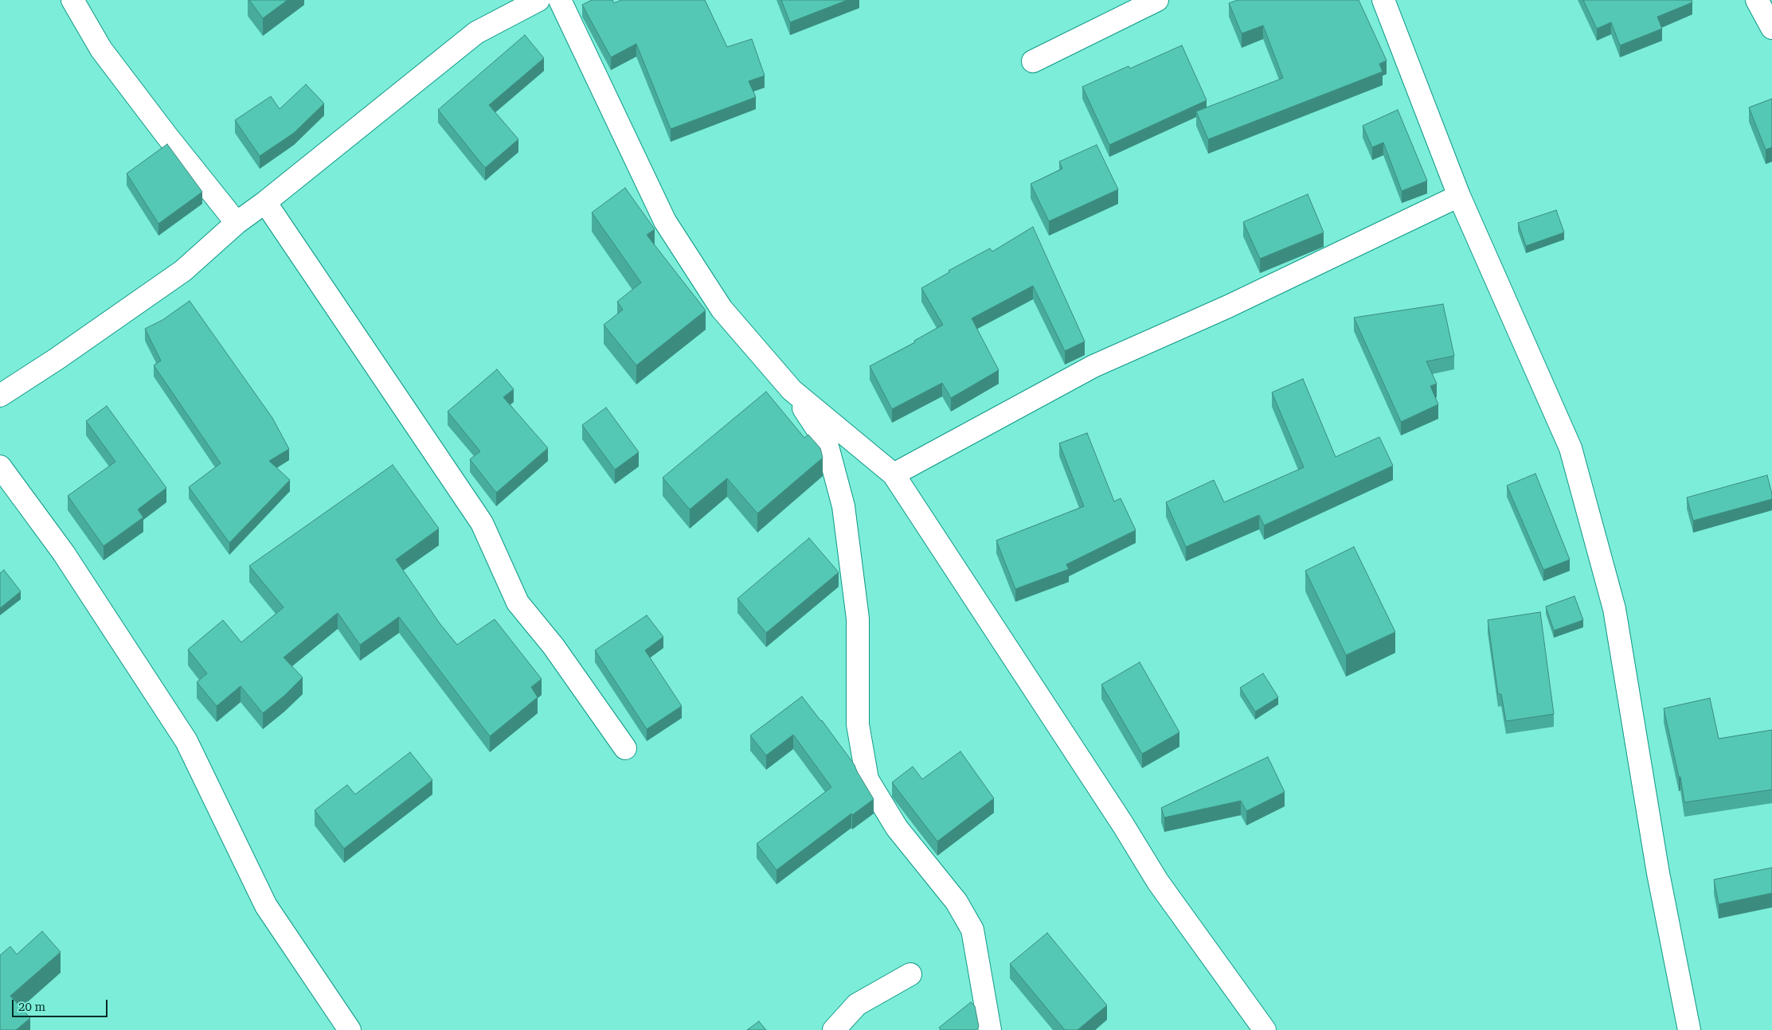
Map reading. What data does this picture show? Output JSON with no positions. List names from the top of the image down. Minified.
{"scale_bar":"20 m"}
